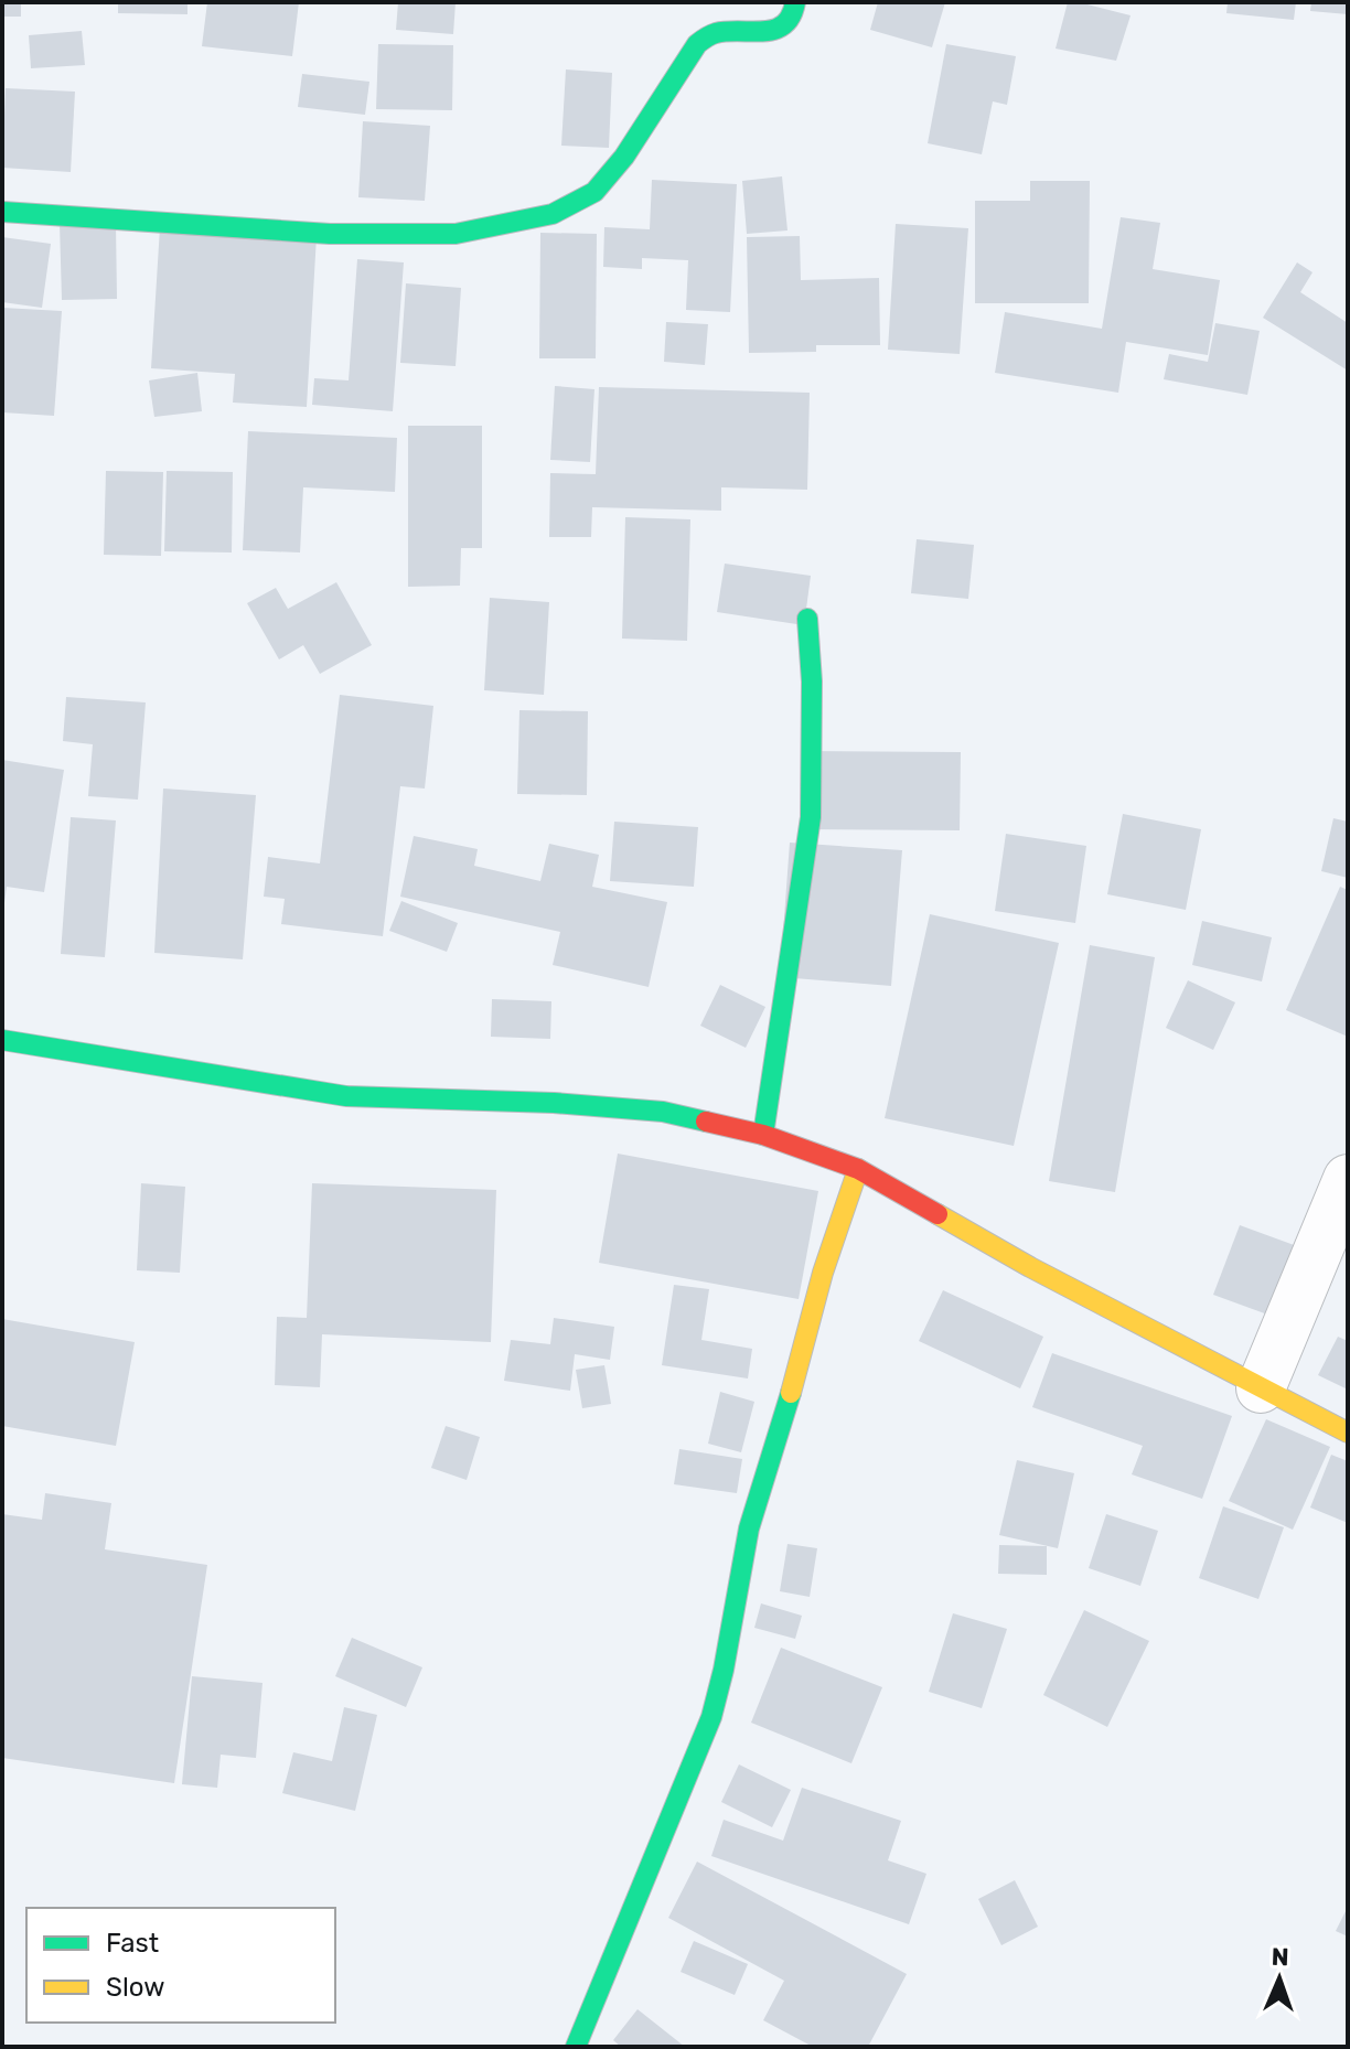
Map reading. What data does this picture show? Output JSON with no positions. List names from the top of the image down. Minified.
{"legend":["Fast","Slow"],"north":"top"}
